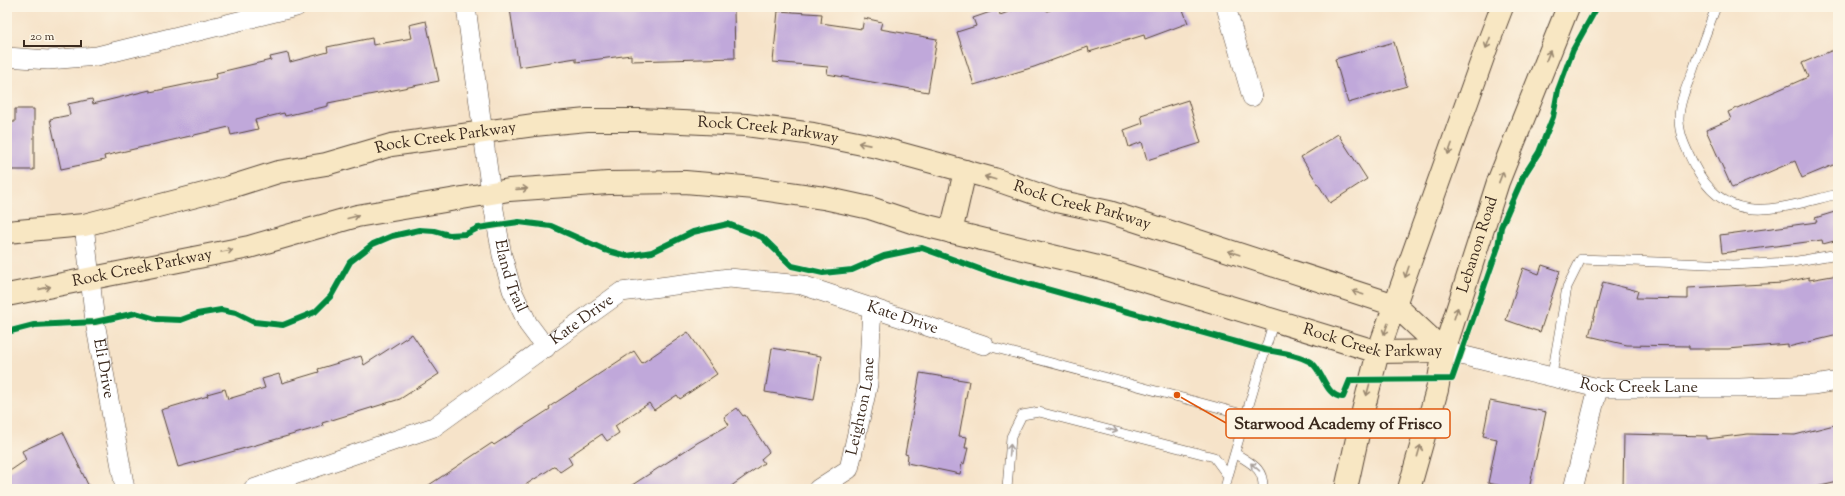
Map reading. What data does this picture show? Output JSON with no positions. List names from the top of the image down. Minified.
{"streets":{"street":["Rock Creek Parkway","Lebanon Road","Eland Trail","Kate Drive","Eli Drive","Rock Creek Lane","Leighton Lane"]},"crossings":[["Rock Creek Parkway","Lebanon Road"],["Rock Creek Parkway","Eland Trail"],["Rock Creek Parkway","Eli Drive"],["Rock Creek Parkway","Rock Creek Lane"],["Lebanon Road","Rock Creek Lane"],["Eland Trail","Kate Drive"],["Kate Drive","Leighton Lane"]],"places":["Starwood Academy of Frisco"],"scale_bar":"20 m"}
